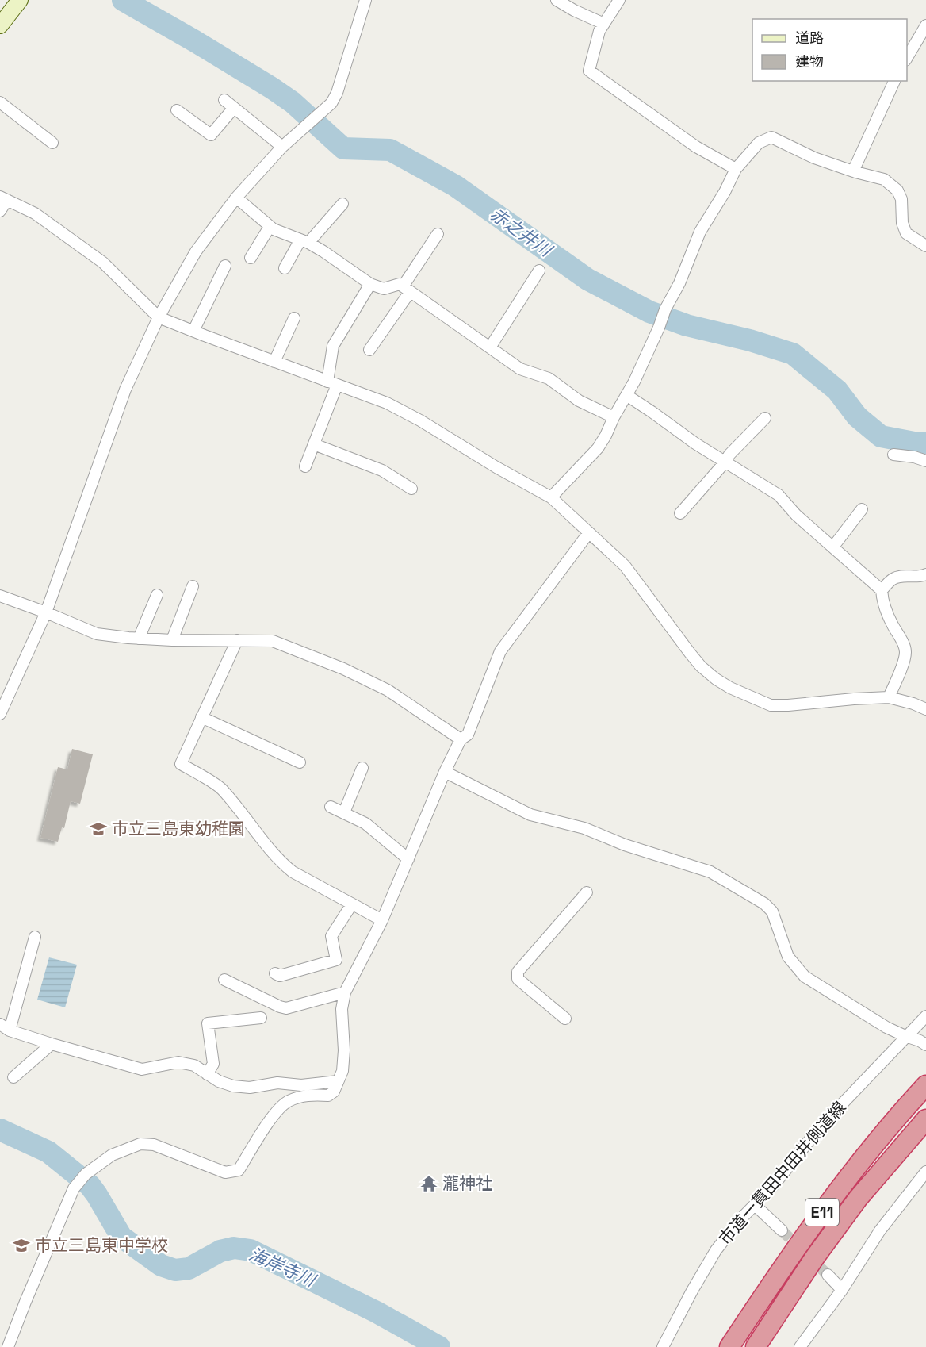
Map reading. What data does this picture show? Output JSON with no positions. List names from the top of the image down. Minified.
{"streets":{"highway":["E11"],"street":["市道一貫田中田井側道線"]},"water":["赤之井川","海岸寺川"],"places":{"school or university":["市立三島東幼稚園","市立三島東中学校"],"temple":["瀧神社"]},"legend":["道路","建物"]}
